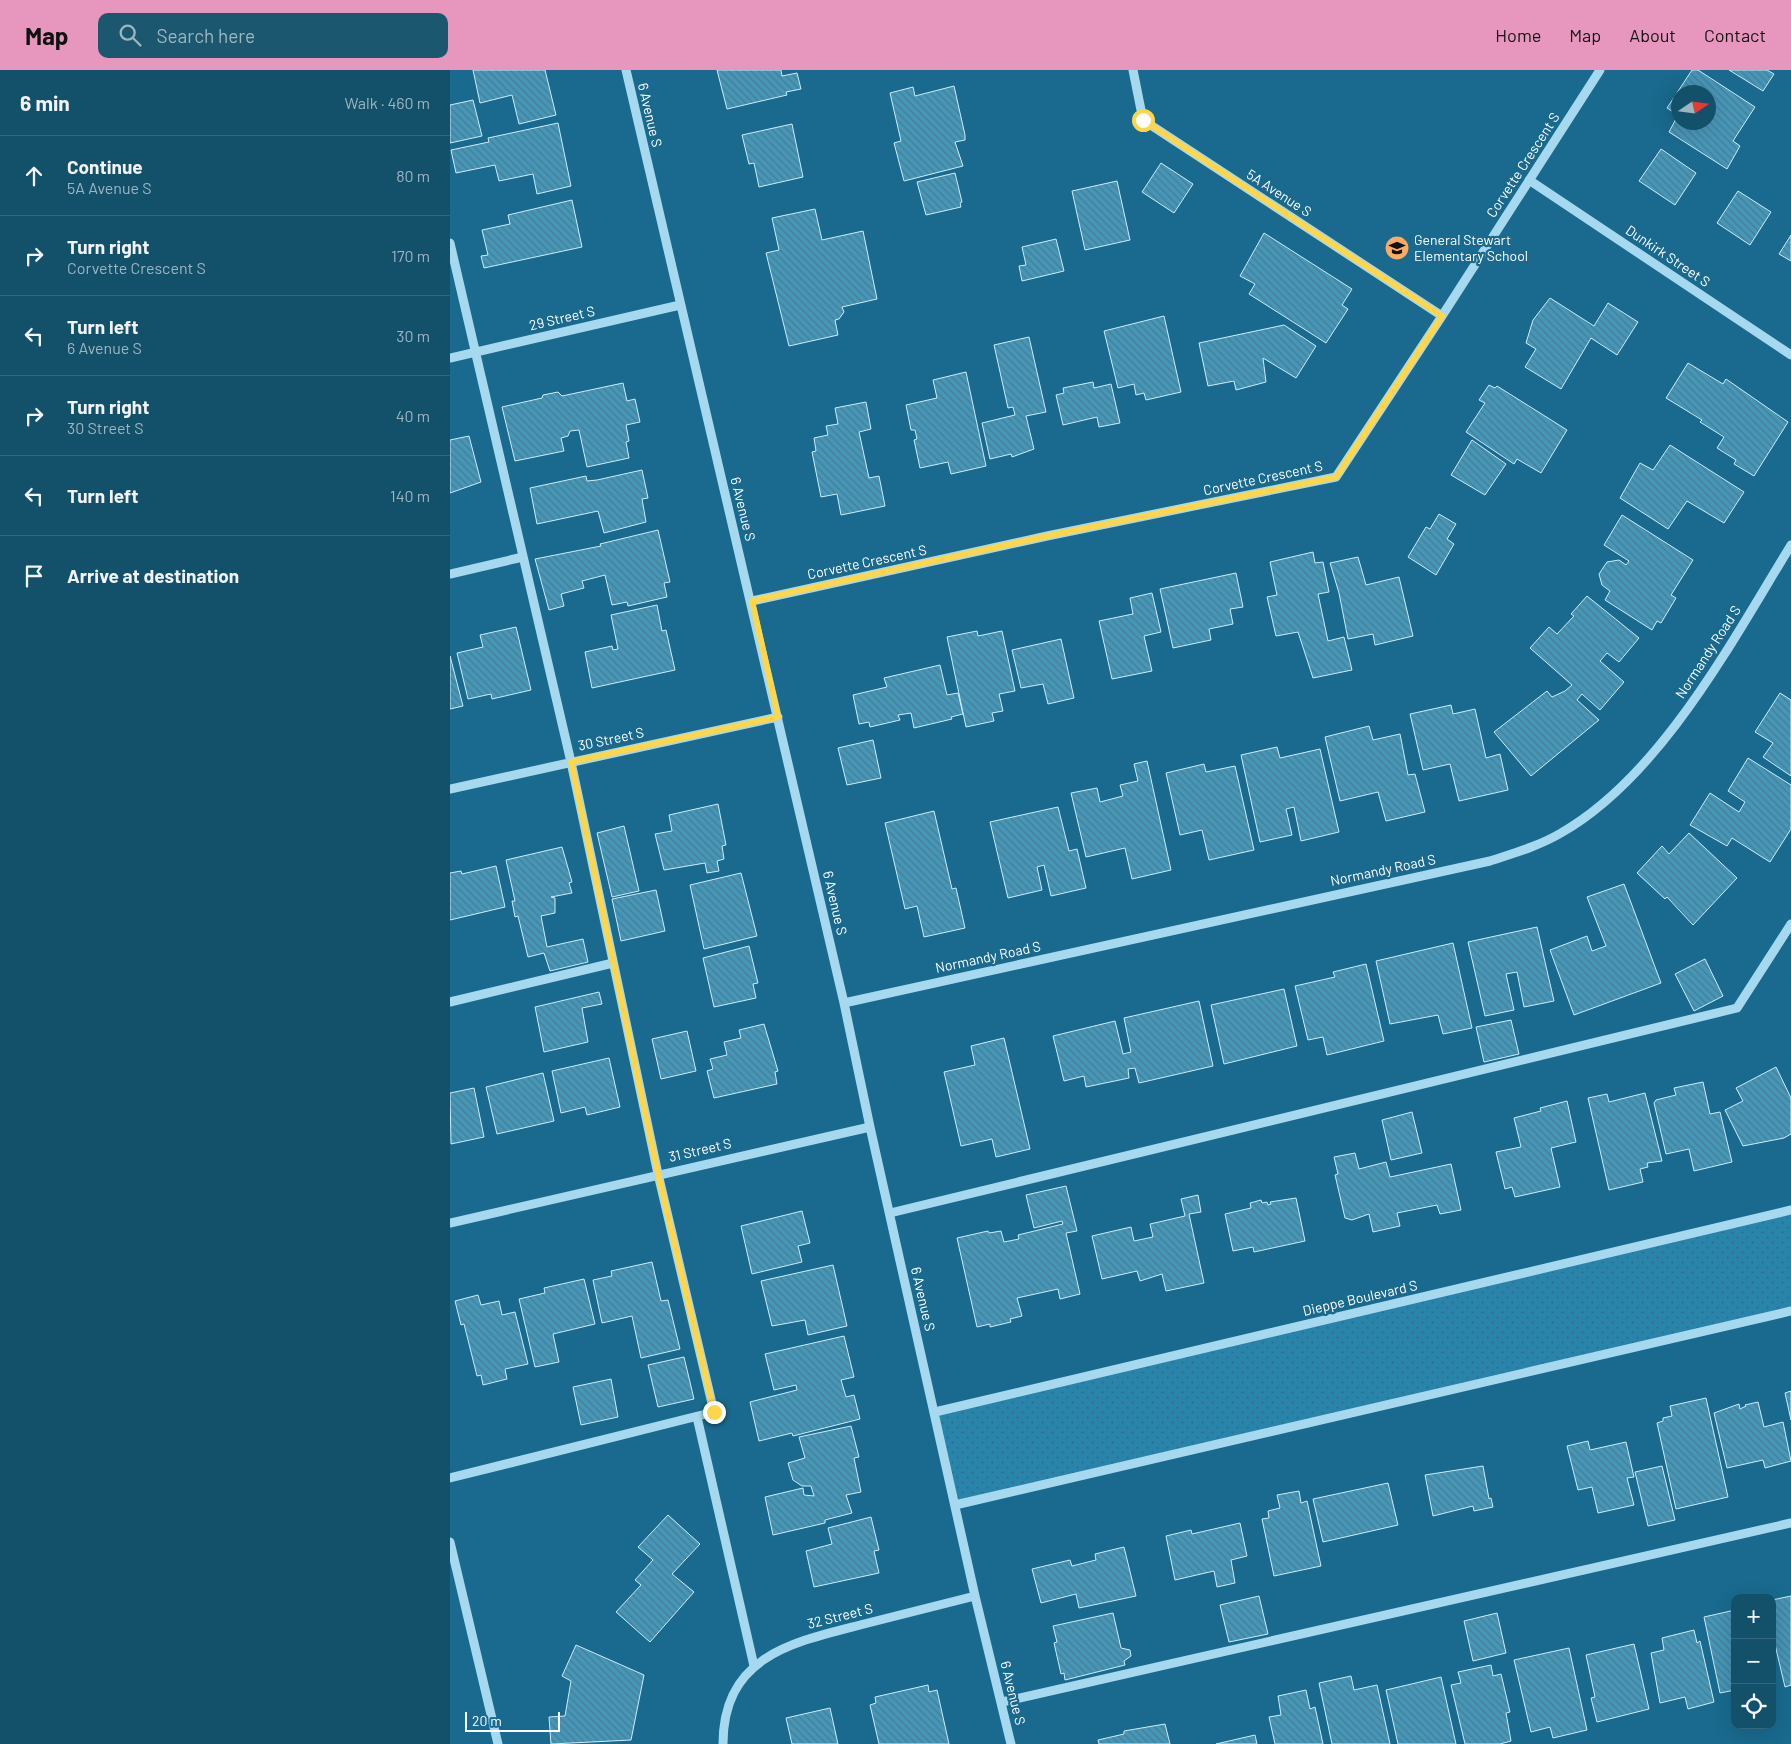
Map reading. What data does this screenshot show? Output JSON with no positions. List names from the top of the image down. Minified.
{"streets":{"street":["6 Avenue S","Corvette Crescent S","5A Avenue S","Dunkirk Street S","29 Street S","Normandy Road S","30 Street S","31 Street S","Dieppe Boulevard S","32 Street S"]},"crossings":[["6 Avenue S","Corvette Crescent S"],["6 Avenue S","29 Street S"],["6 Avenue S","Normandy Road S"],["6 Avenue S","30 Street S"],["6 Avenue S","31 Street S"],["6 Avenue S","Dieppe Boulevard S"],["6 Avenue S","32 Street S"],["Corvette Crescent S","5A Avenue S"],["Corvette Crescent S","Dunkirk Street S"]],"places":{"school or university":["General Stewart Elementary School"]},"scale_bar":"20 m","north":"right","page":{"header":"Map","search":"Search here","nav":["Home","Map","About","Contact"],"heading":["6 min","Walk · 460 m"],"list":[["Continue","5A Avenue S","80 m"],["Turn right","Corvette Crescent S","170 m"],["Turn left","6 Avenue S","30 m"],["Turn right","30 Street S","40 m"],["Turn left","140 m"],"Arrive at destination"],"map_buttons":["+","−"],"scale":"20 m"}}
